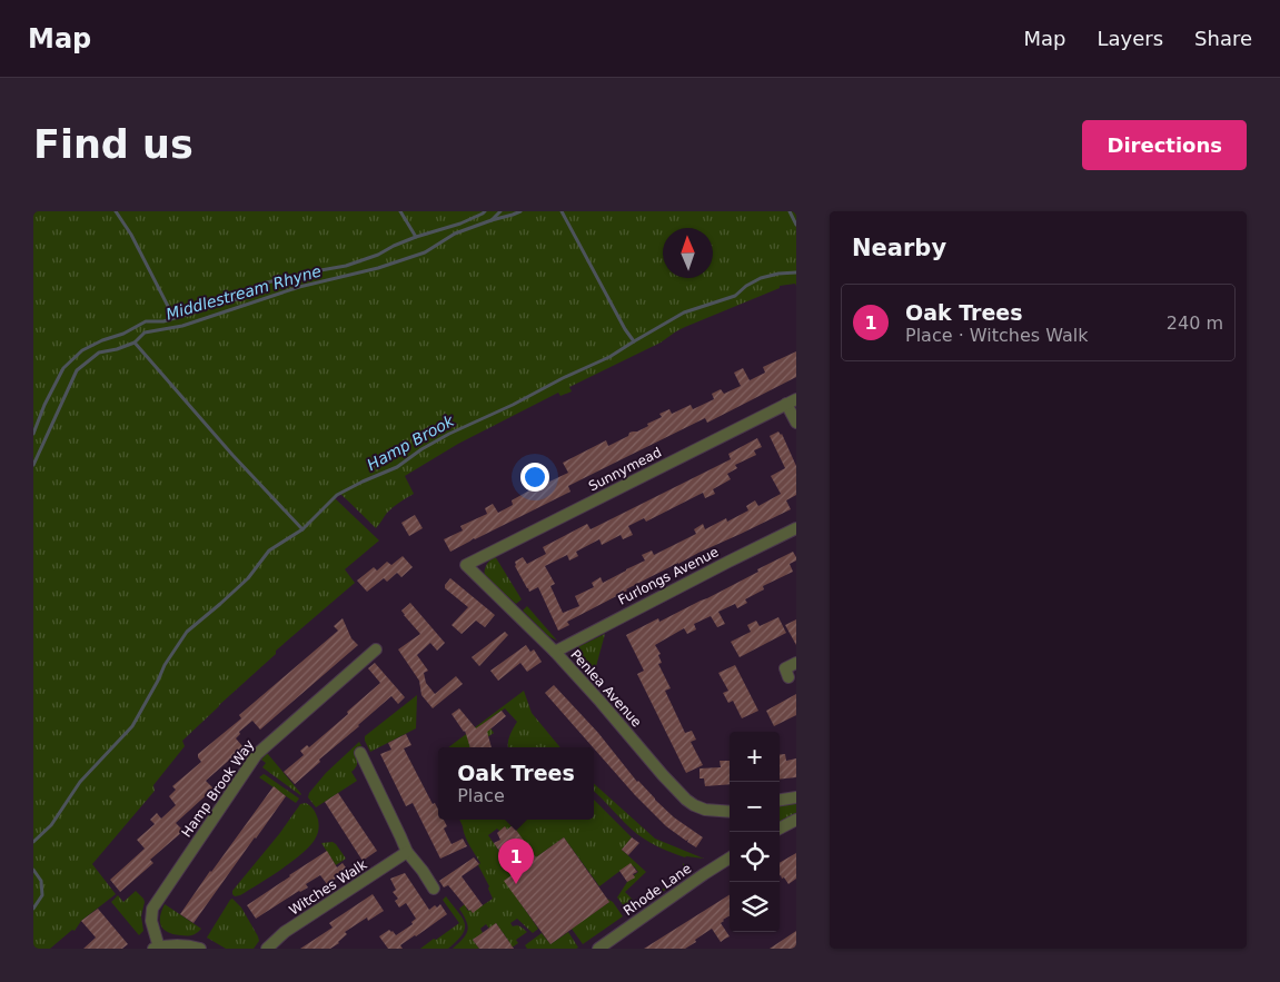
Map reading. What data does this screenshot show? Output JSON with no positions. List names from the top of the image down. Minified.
{"streets":{"street":["Sunnymead","Furlongs Avenue","Penlea Avenue","Hamp Brook Way","Witches Walk","Rhode Lane"]},"crossings":[["Sunnymead","Penlea Avenue"],["Furlongs Avenue","Penlea Avenue"]],"water":["Middlestream Rhyne","Hamp Brook"],"north":"top","page":{"header":"Map","nav":["Map","Layers","Share"],"buttons":"Directions","title":"Find us","heading":"Nearby","list":[{"mark":"1","name":"Oak Trees","note":"Place · Witches Walk","value":"240 m"}],"map_buttons":["+","−"],"popup":["Oak Trees","Place"],"pins":"1"}}
